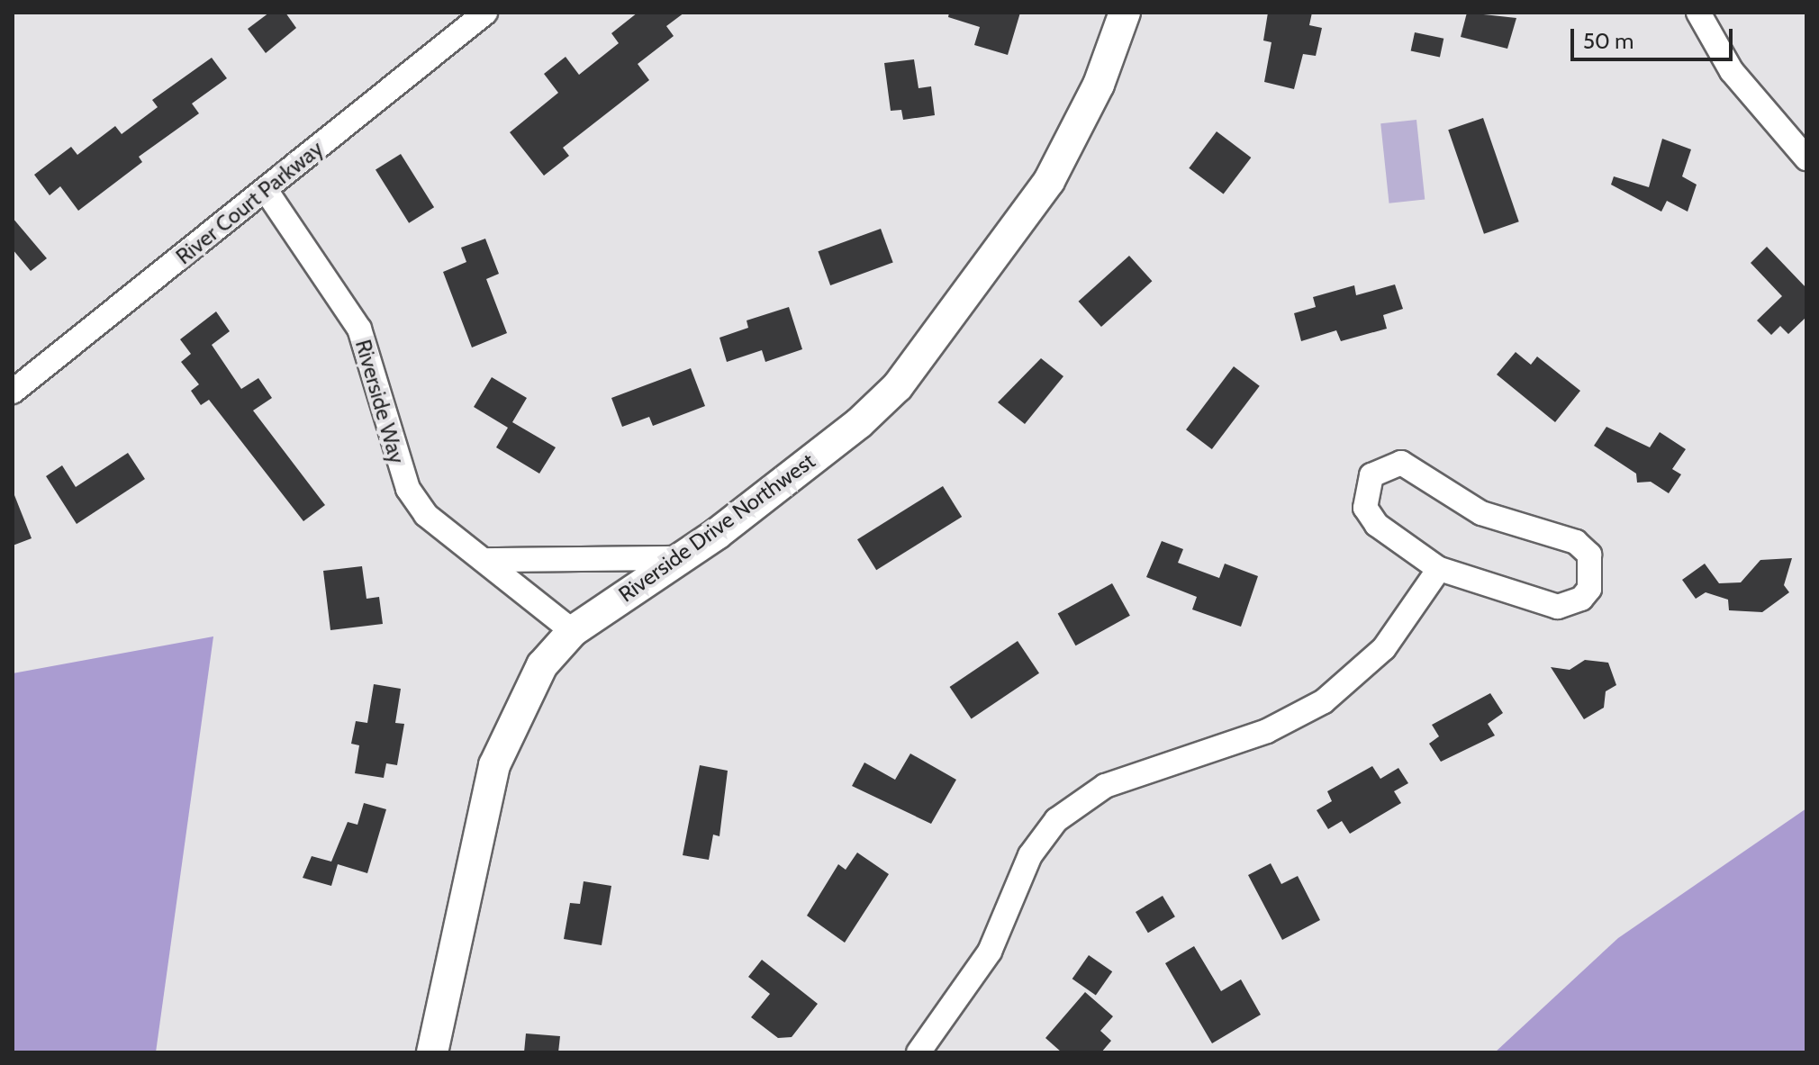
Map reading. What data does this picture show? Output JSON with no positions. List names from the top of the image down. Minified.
{"streets":{"street":["River Court Parkway","Riverside Way","Riverside Drive Northwest"]},"crossings":[["River Court Parkway","Riverside Way"],["Riverside Way","Riverside Drive Northwest"]],"scale_bar":"50 m"}
